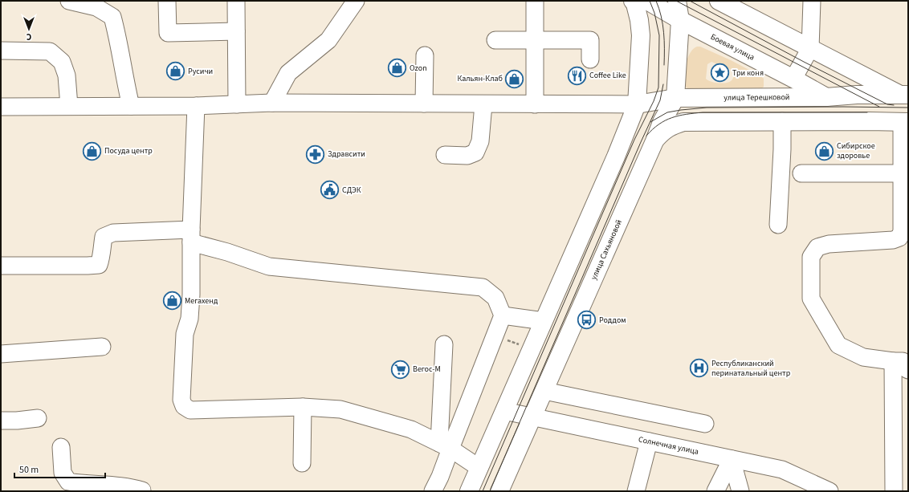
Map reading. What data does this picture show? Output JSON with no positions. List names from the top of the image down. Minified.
{"streets":{"main road":["Боевая улица","улица Терешковой","улица Сахьяновой"],"street":["Солнечная улица"]},"crossings":[["Боевая улица","улица Терешковой"],["Боевая улица","улица Сахьяновой"],["улица Терешковой","улица Сахьяновой"],["улица Сахьяновой","Солнечная улица"]],"places":{"shop":["Ozon","Русичи","Кальян-Клаб","Посуда центр","Сибирское здоровье","Мегахенд"],"place":["Три коня"],"restaurant":["Coffee Like"],"pharmacy":["Здравсити"],"public building":["СДЭК"],"bus stop":["Роддом"],"hospital":["Республиканский перинатальный центр"],"supermarket":["Вегос-М"]},"scale_bar":"50 m","north":"bottom"}
